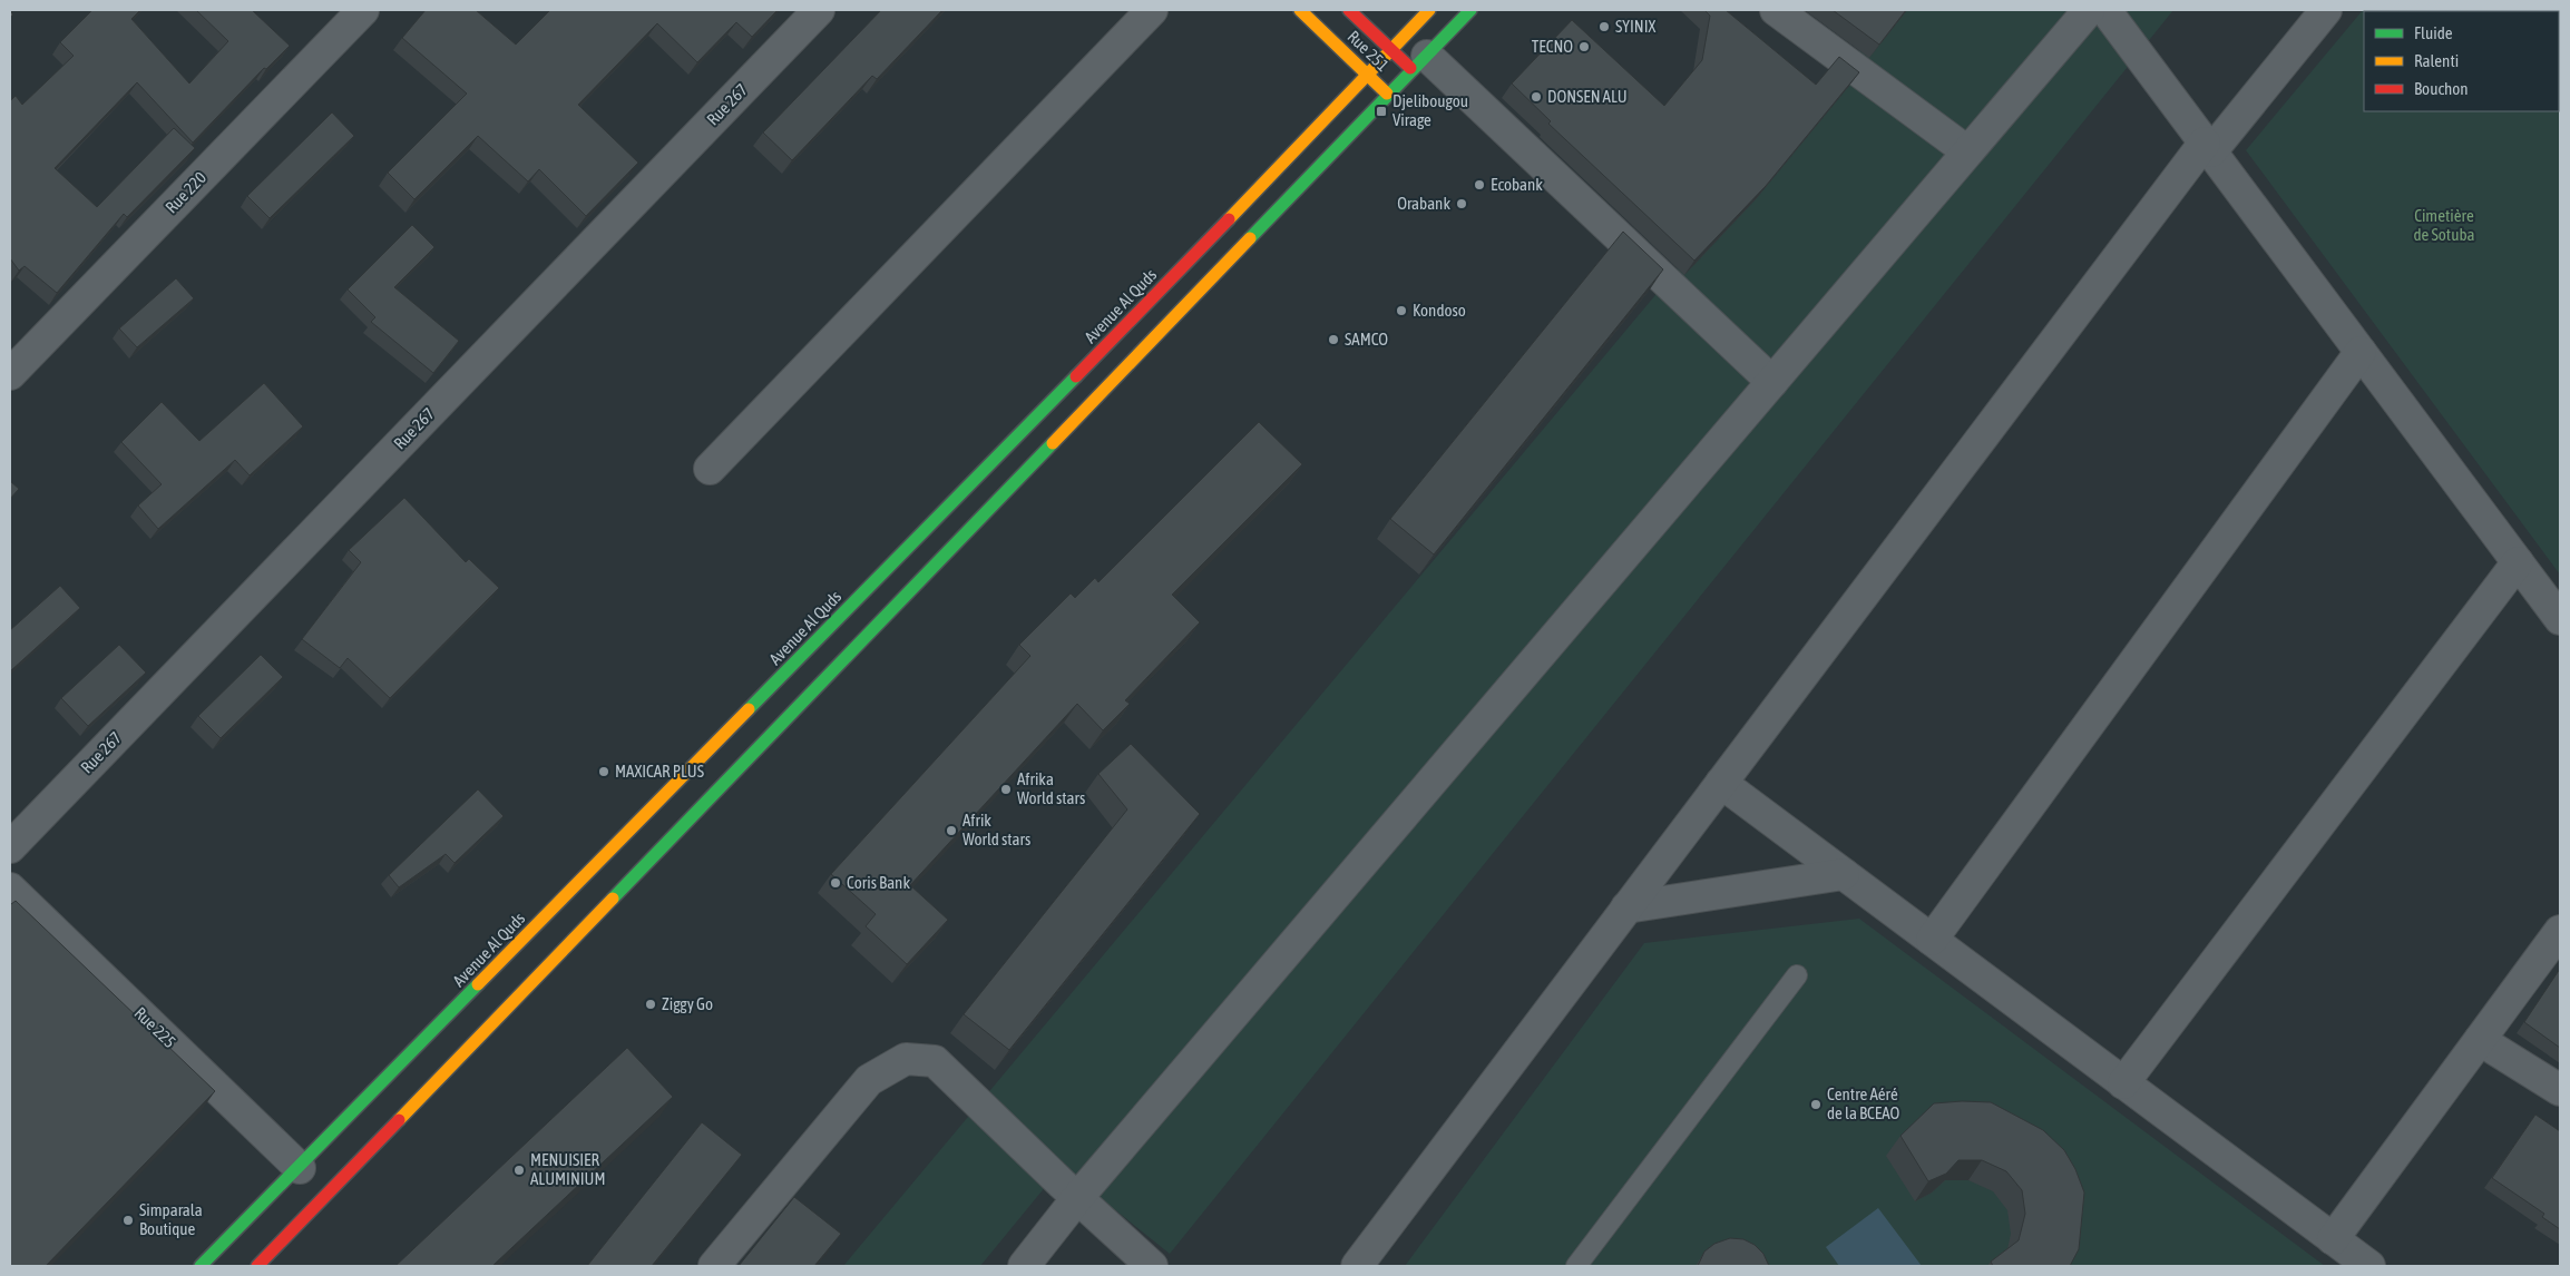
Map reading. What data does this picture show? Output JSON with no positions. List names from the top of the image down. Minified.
{"streets":{"main road":["Rue 251","Avenue Al Quds"],"street":["Rue 267","Rue 220","Rue 225"]},"crossings":[["Rue 251","Avenue Al Quds"],["Avenue Al Quds","Rue 225"]],"parks":["Cimetière de Sotuba"],"places":{"other":["SYINIX","TECNO","DONSEN ALU","Ecobank","Orabank","Kondoso","SAMCO","MAXICAR PLUS","Afrika World stars","Afrik World stars","Coris Bank","Ziggy Go","Centre Aéré de la BCEAO","MENUISIER ALUMINIUM","Simparala Boutique"],"transit":["Djelibougou Virage"]},"legend":["Fluide","Ralenti","Bouchon"]}
